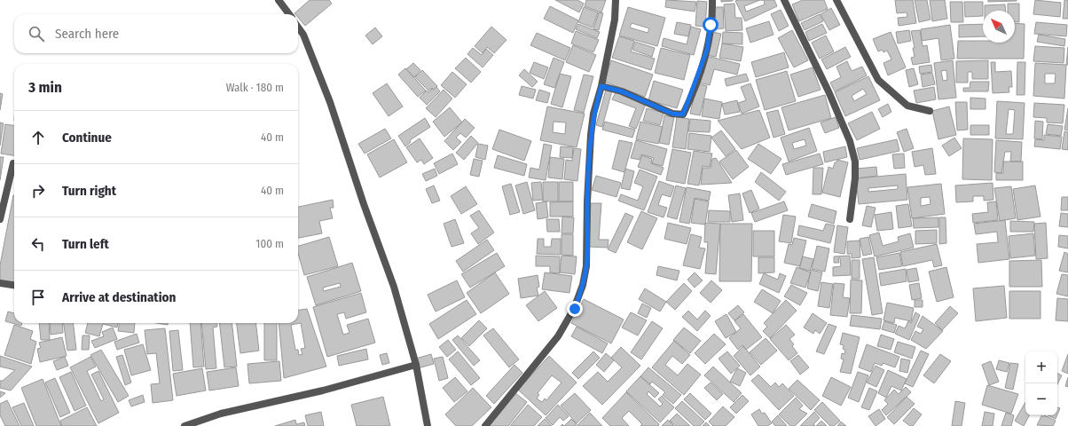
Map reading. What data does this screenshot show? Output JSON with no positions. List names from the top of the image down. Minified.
{"north":"top left","page":{"search":"Search here","heading":["3 min","Walk · 180 m"],"list":[["Continue","40 m"],["Turn right","40 m"],["Turn left","100 m"],"Arrive at destination"],"map_buttons":["+","−"]}}
